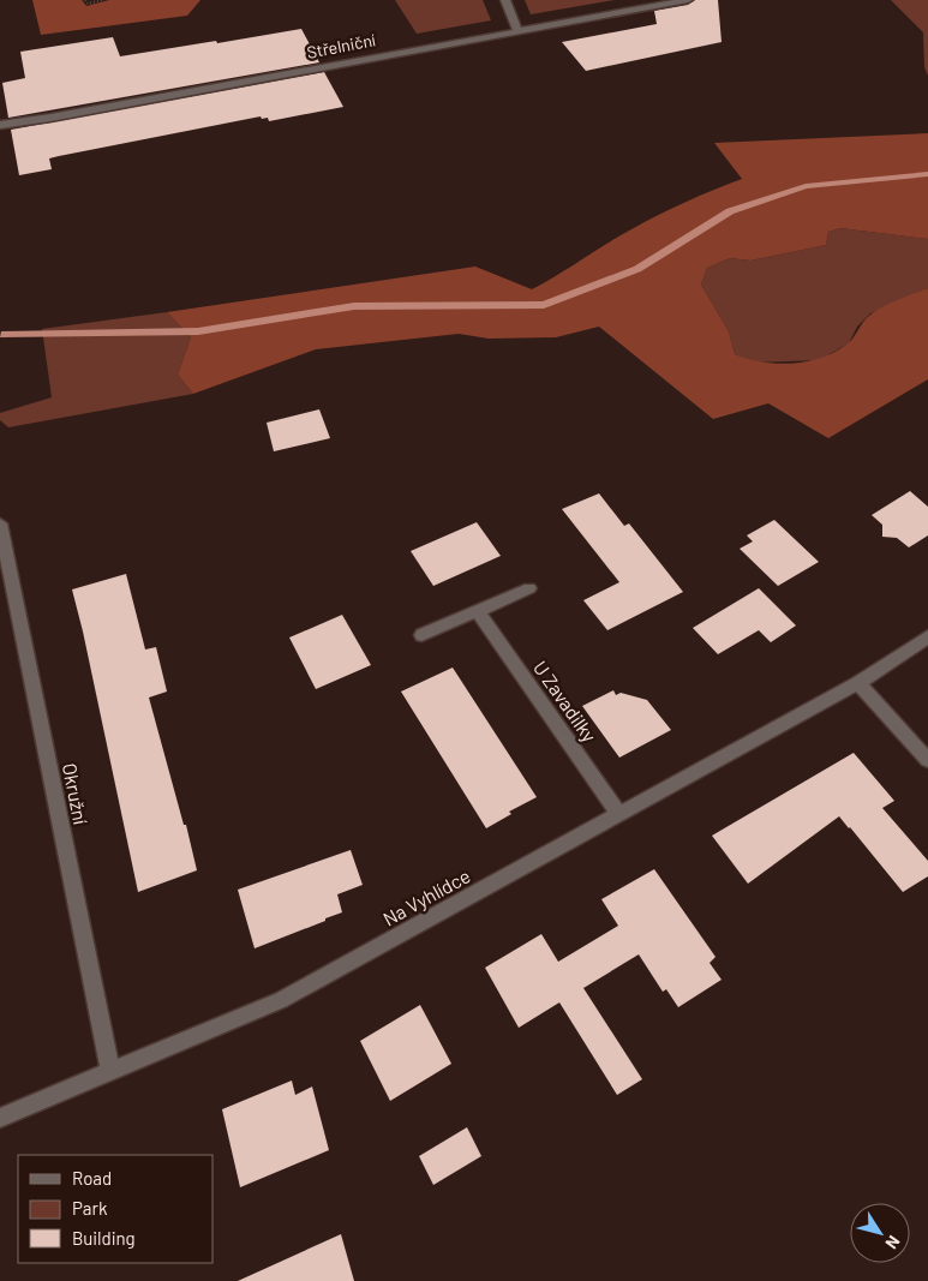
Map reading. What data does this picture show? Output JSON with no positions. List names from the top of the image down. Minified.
{"streets":{"street":["Střelniční","U Zavadilky","Okružní","Na Vyhlídce"]},"crossings":[["U Zavadilky","Na Vyhlídce"],["Okružní","Na Vyhlídce"]],"legend":["Road","Park","Building"],"north":"bottom right"}
